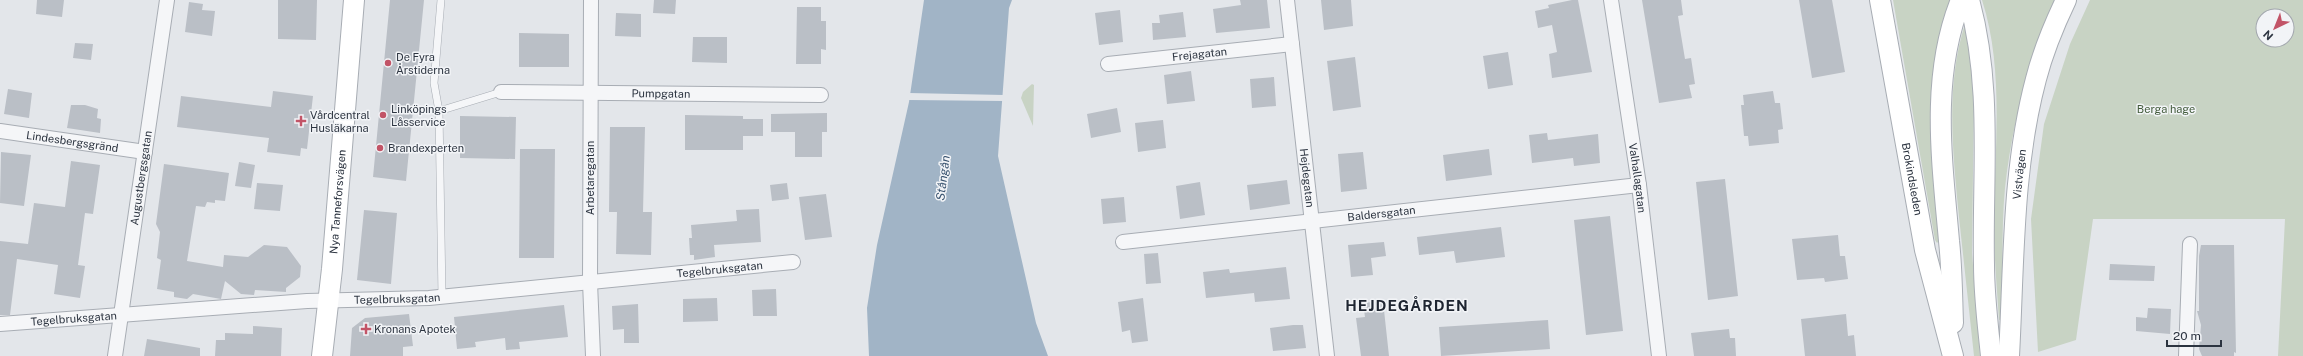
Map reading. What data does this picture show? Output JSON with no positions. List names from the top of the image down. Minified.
{"streets":{"main road":["Vistvägen","Brokindsleden","Nya Tanneforsvägen"],"street":["Frejagatan","Pumpgatan","Lindesbergsgränd","Augustbergsgatan","Arbetaregatan","Hejdegatan","Valhallagatan","Baldersgatan","Tegelbruksgatan"]},"crossings":[["Frejagatan","Hejdegatan"],["Pumpgatan","Arbetaregatan"],["Lindesbergsgränd","Augustbergsgatan"],["Augustbergsgatan","Tegelbruksgatan"],["Arbetaregatan","Tegelbruksgatan"],["Hejdegatan","Baldersgatan"],["Valhallagatan","Baldersgatan"],["Nya Tanneforsvägen","Tegelbruksgatan"]],"districts":["HEJDEGÅRDEN"],"water":["Stångån"],"parks":["Berga hage"],"places":{"other":["De Fyra Årstiderna","Linköpings Låsservice","Brandexperten"],"health":["Vårdcentral Husläkarna","Kronans Apotek"]},"scale_bar":"20 m","north":"bottom left"}
